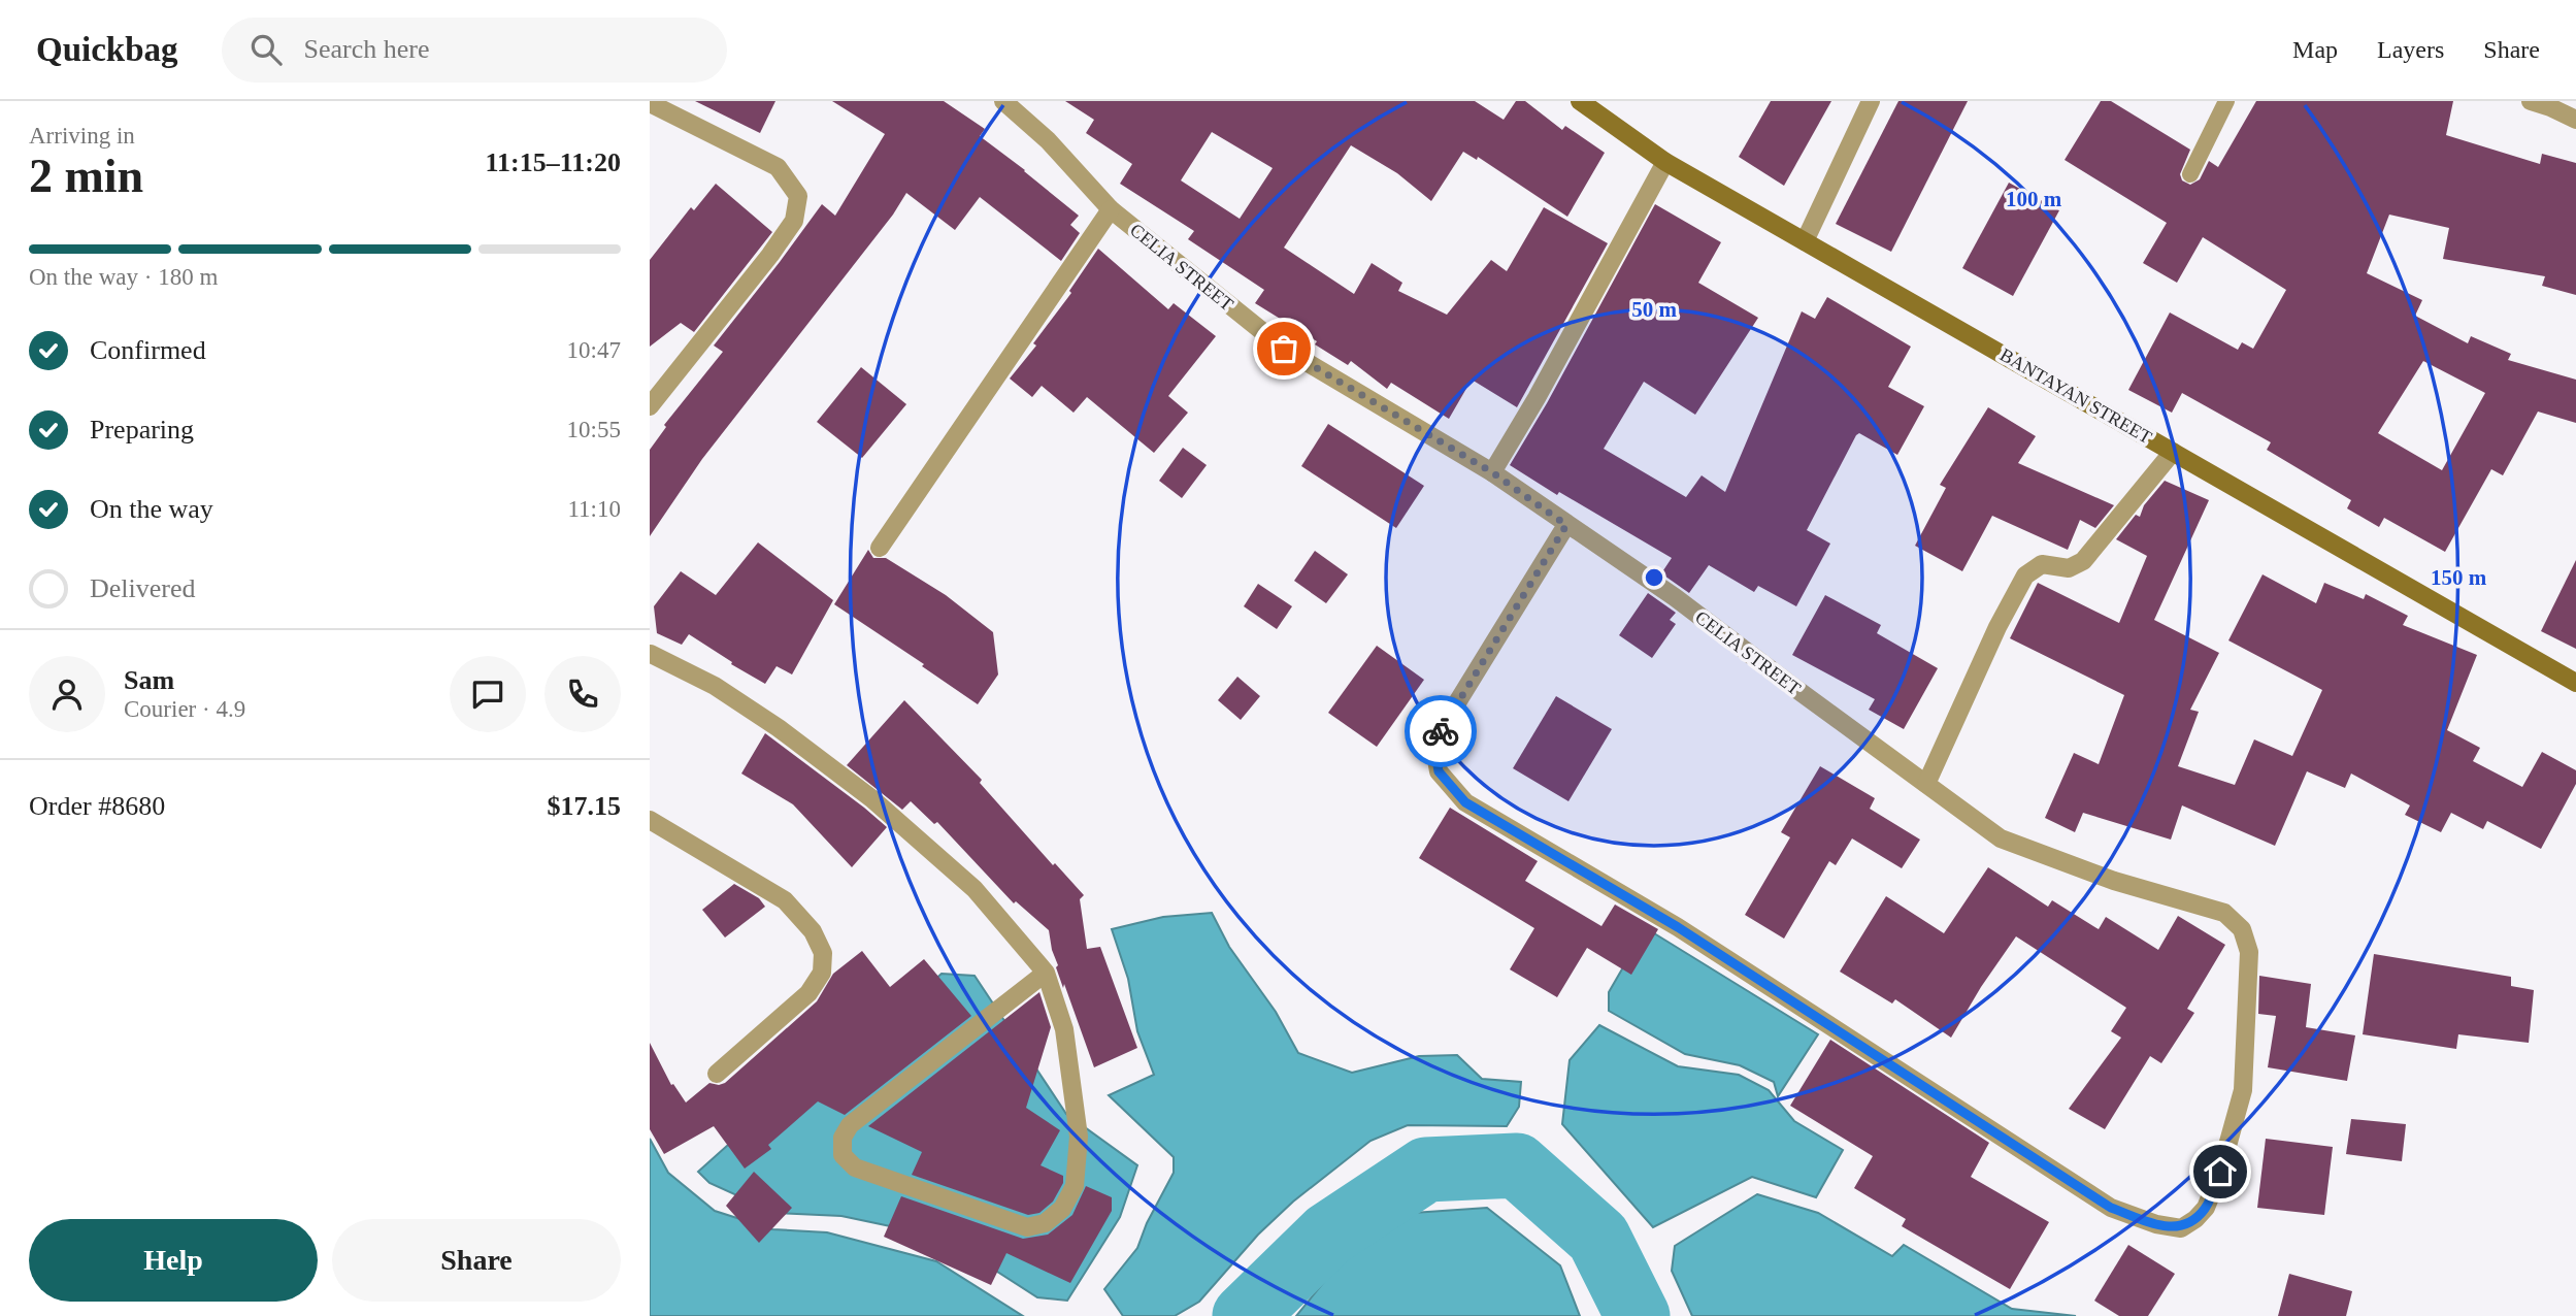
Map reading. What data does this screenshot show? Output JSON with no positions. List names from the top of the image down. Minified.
{"streets":{"main road":["BANTAYAN STREET"],"street":["CELIA STREET"]},"page":{"header":"Quickbag","search":"Search here","nav":["Map","Layers","Share"],"heading":["2 min","Arriving in","11:15–11:20"],"panel":["Sam","Courier · 4.9","Order #8680","$17.15"],"bar":"On the way · 180 m","list":[["Confirmed","10:47"],["Preparing","10:55"],["On the way","11:10"],"Delivered"],"buttons":["Help","Share"]},"rings":["100 m","50 m","150 m"]}
